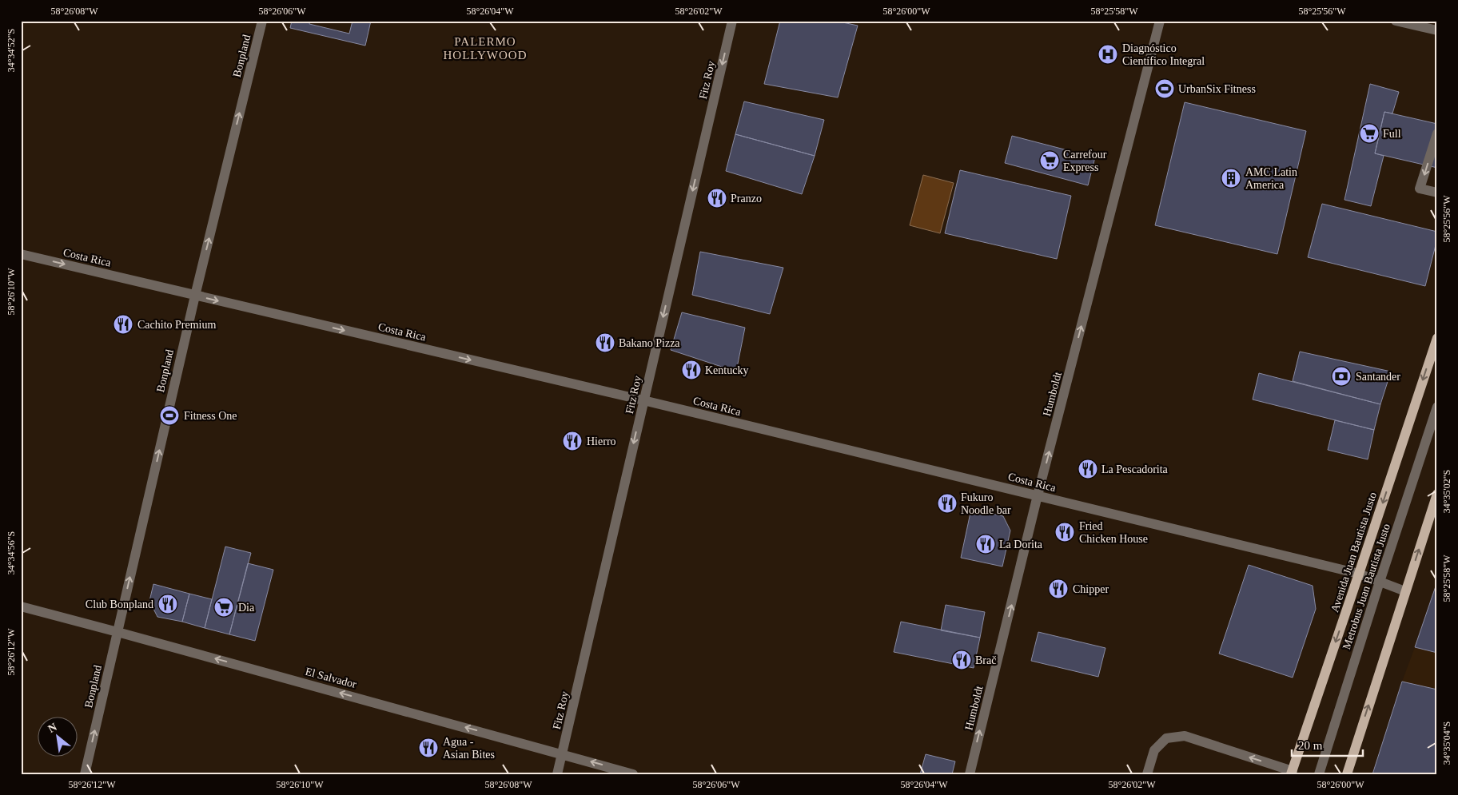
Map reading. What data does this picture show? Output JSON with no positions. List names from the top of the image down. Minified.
{"streets":{"main road":["Avenida Juan Bautista Justo"],"street":["Bonpland","Fitz Roy","Costa Rica","Humboldt","Metrobus Juan Bautista Justo","El Salvador"]},"crossings":[["Bonpland","Costa Rica"],["Bonpland","El Salvador"],["Fitz Roy","Costa Rica"],["Fitz Roy","El Salvador"],["Costa Rica","Humboldt"],["Costa Rica","Avenida Juan Bautista Justo"],["Costa Rica","Metrobus Juan Bautista Justo"]],"one_way":["Bonpland","Fitz Roy","Costa Rica","Humboldt","El Salvador"],"districts":["PALERMO HOLLYWOOD"],"places":{"hospital":["Diagnóstico Científico Integral"],"sports":["UrbanSix Fitness","Fitness One"],"supermarket":["Full","Carrefour Express","Dia"],"building":["AMC Latin America"],"restaurant":["Pranzo","Cachito Premium","Bakano Pizza","Kentucky","Hierro","La Pescadorita","Fukuro Noodle bar","Fried Chicken House","La Dorita","Chipper","Club Bonpland","Brač","Agua - Asian Bites"],"bank":["Santander"]},"scale_bar":"20 m","north":"top left","coordinates":["58°26'08\"W","58°26'06\"W","58°26'04\"W","58°26'02\"W","58°26'00\"W","58°25'58\"W","58°25'56\"W","34°34'52\"S","58°26'10\"W","34°35'02\"S","34°34'56\"S","58°26'12\"W","34°35'04\"S"]}
